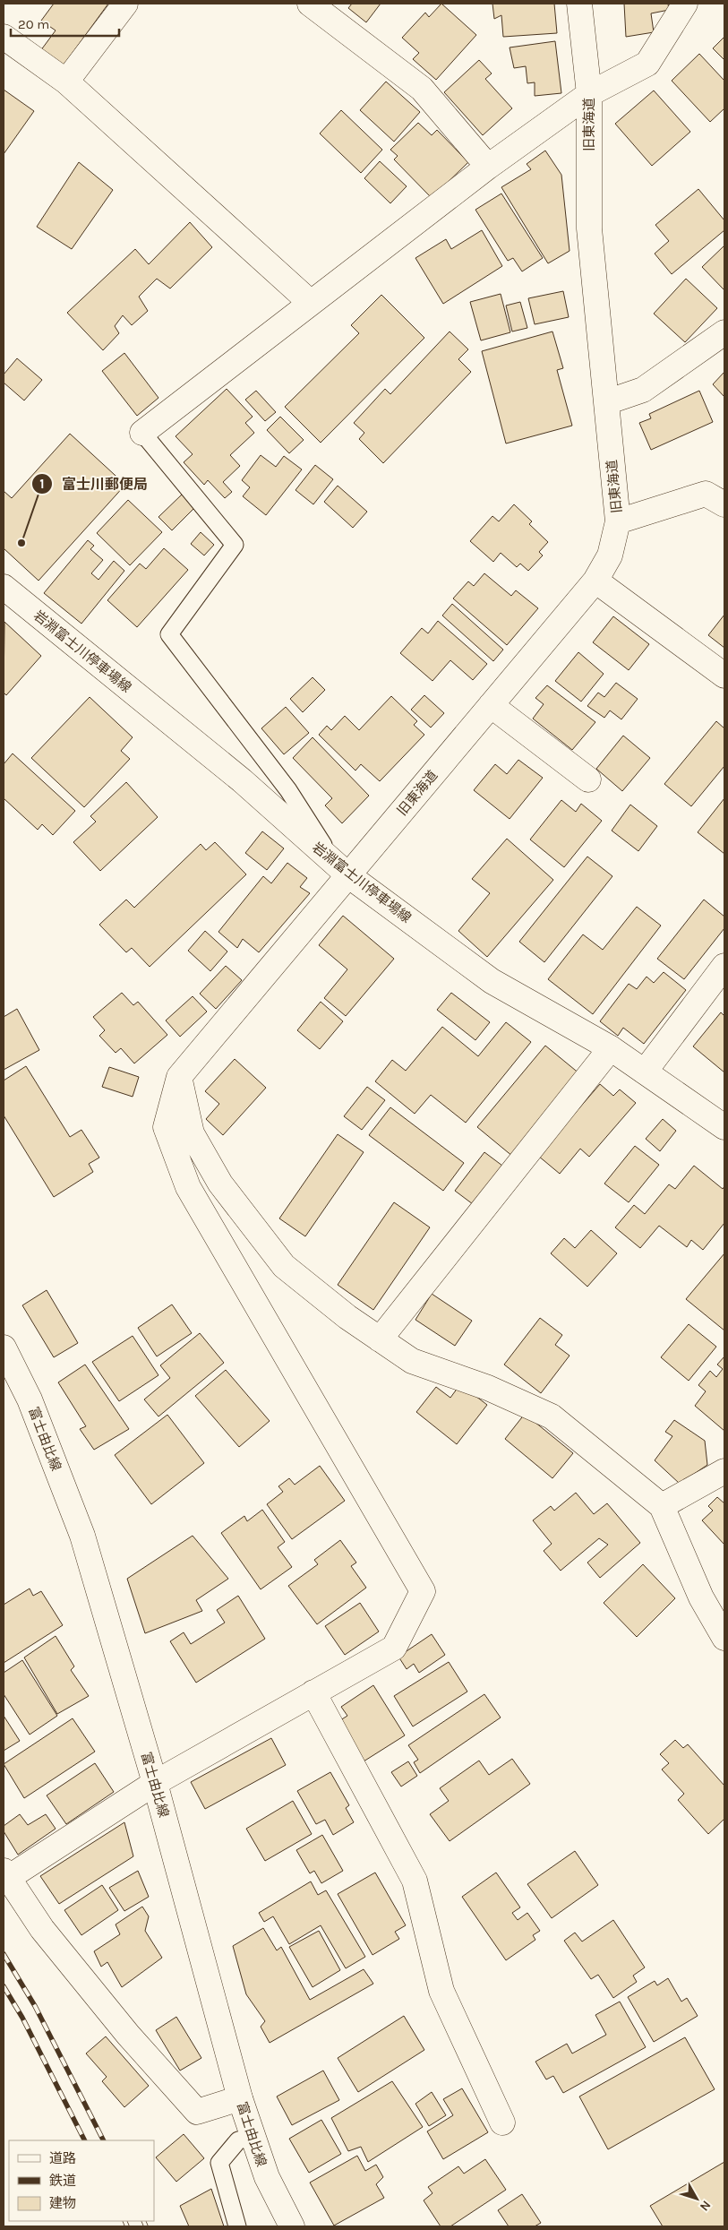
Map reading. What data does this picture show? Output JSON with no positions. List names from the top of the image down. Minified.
{"streets":{"street":["旧東海道","岩淵富士川停車場線","富士由比線"]},"crossings":[["旧東海道","岩淵富士川停車場線"]],"places":["富士川郵便局"],"legend":["道路","鉄道","建物"],"scale_bar":"20 m","north":"bottom right"}
